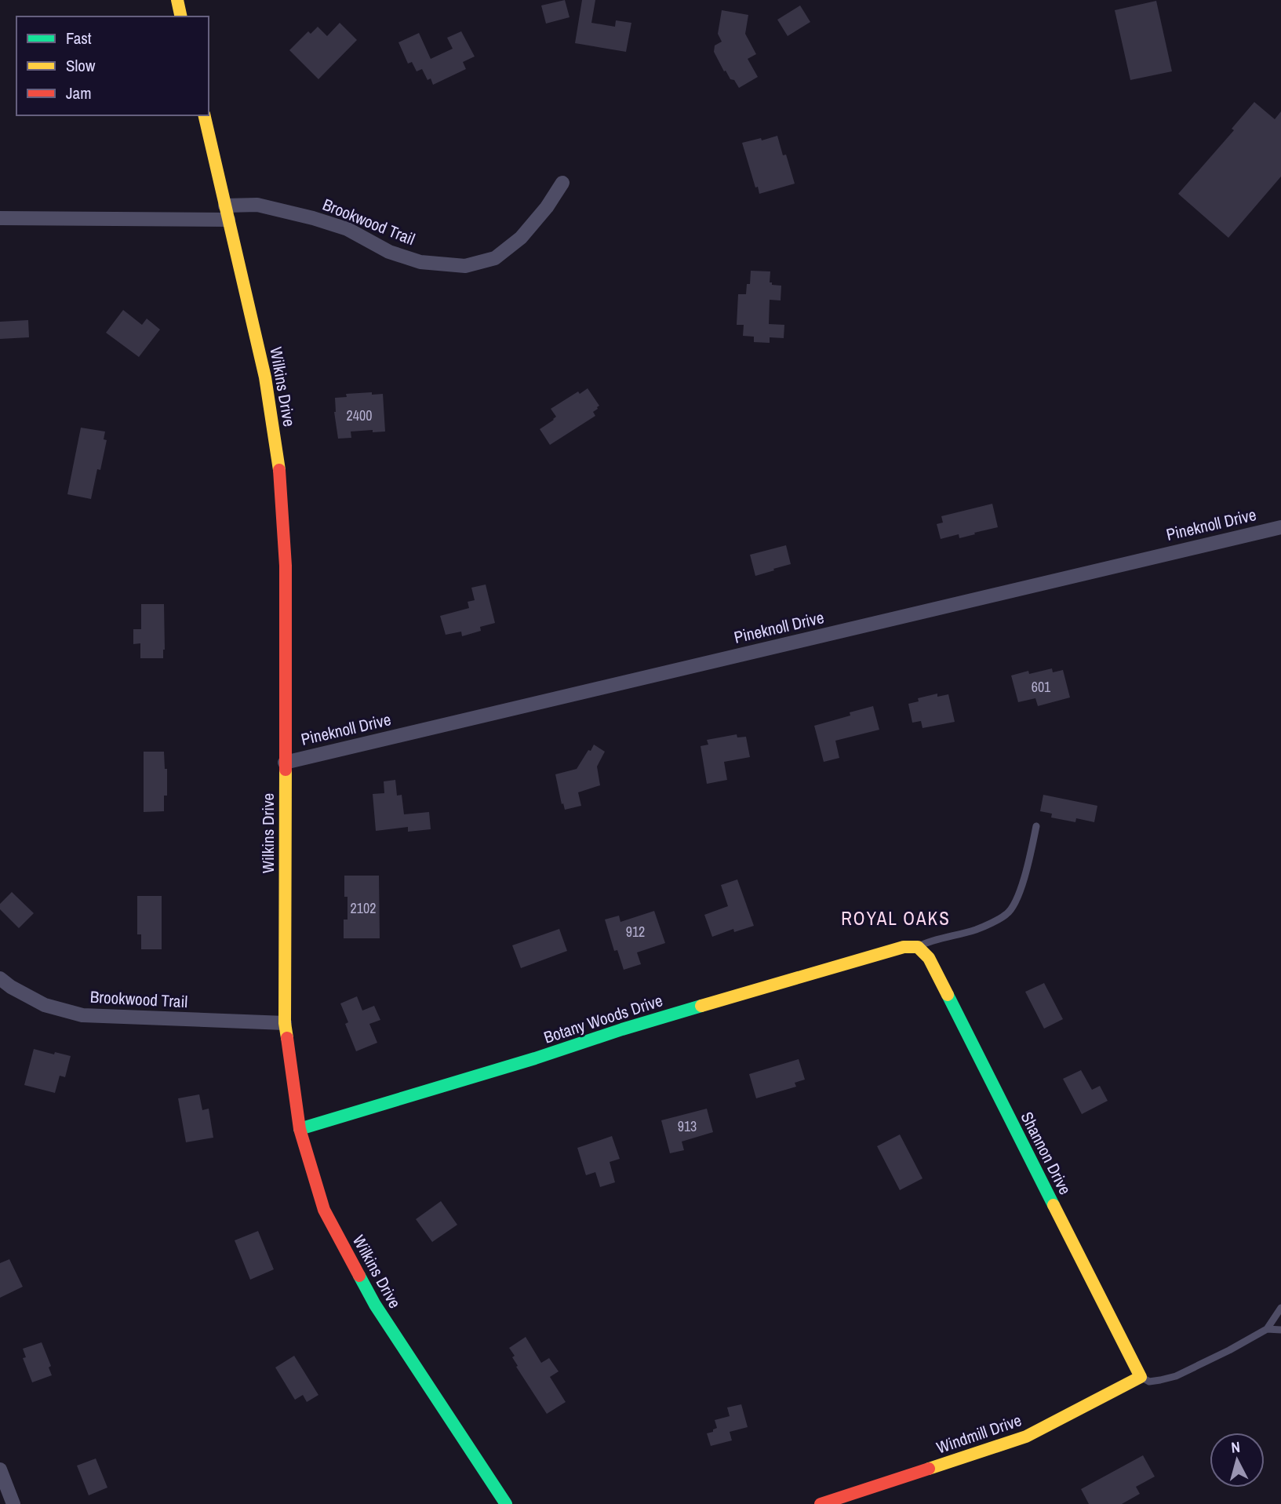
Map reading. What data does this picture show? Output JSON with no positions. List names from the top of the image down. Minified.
{"streets":{"street":["Brookwood Trail","Wilkins Drive","Pineknoll Drive","Botany Woods Drive","Shannon Drive","Windmill Drive"]},"crossings":[["Brookwood Trail","Wilkins Drive"],["Wilkins Drive","Pineknoll Drive"],["Wilkins Drive","Botany Woods Drive"],["Botany Woods Drive","Shannon Drive"],["Shannon Drive","Windmill Drive"]],"districts":["ROYAL OAKS"],"house_numbers":["2400","601","2102","912","913"],"legend":["Fast","Slow","Jam"],"north":"top"}
